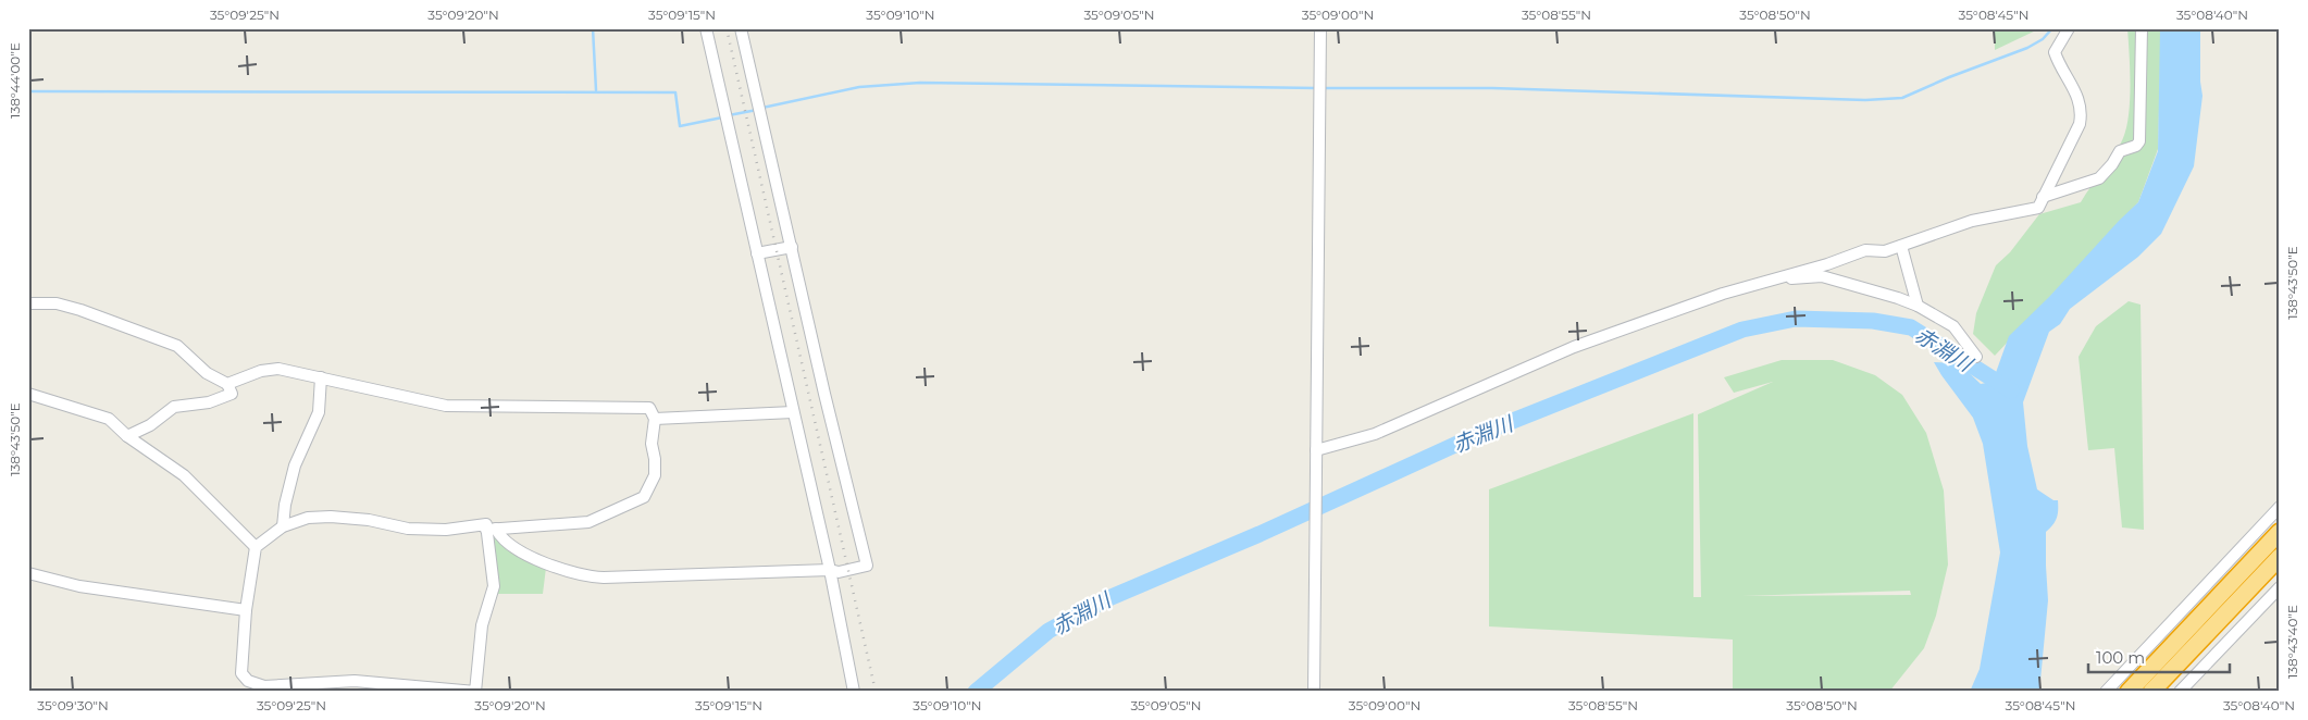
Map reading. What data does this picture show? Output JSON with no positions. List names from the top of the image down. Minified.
{"water":["赤淵川"],"scale_bar":"100 m","coordinates":["35°09'25\"N","35°09'20\"N","35°09'15\"N","35°09'10\"N","35°09'05\"N","35°09'00\"N","35°08'55\"N","35°08'50\"N","35°08'45\"N","35°08'40\"N","138°44'00\"E","138°43'50\"E","138°43'40\"E","35°09'30\"N"]}
